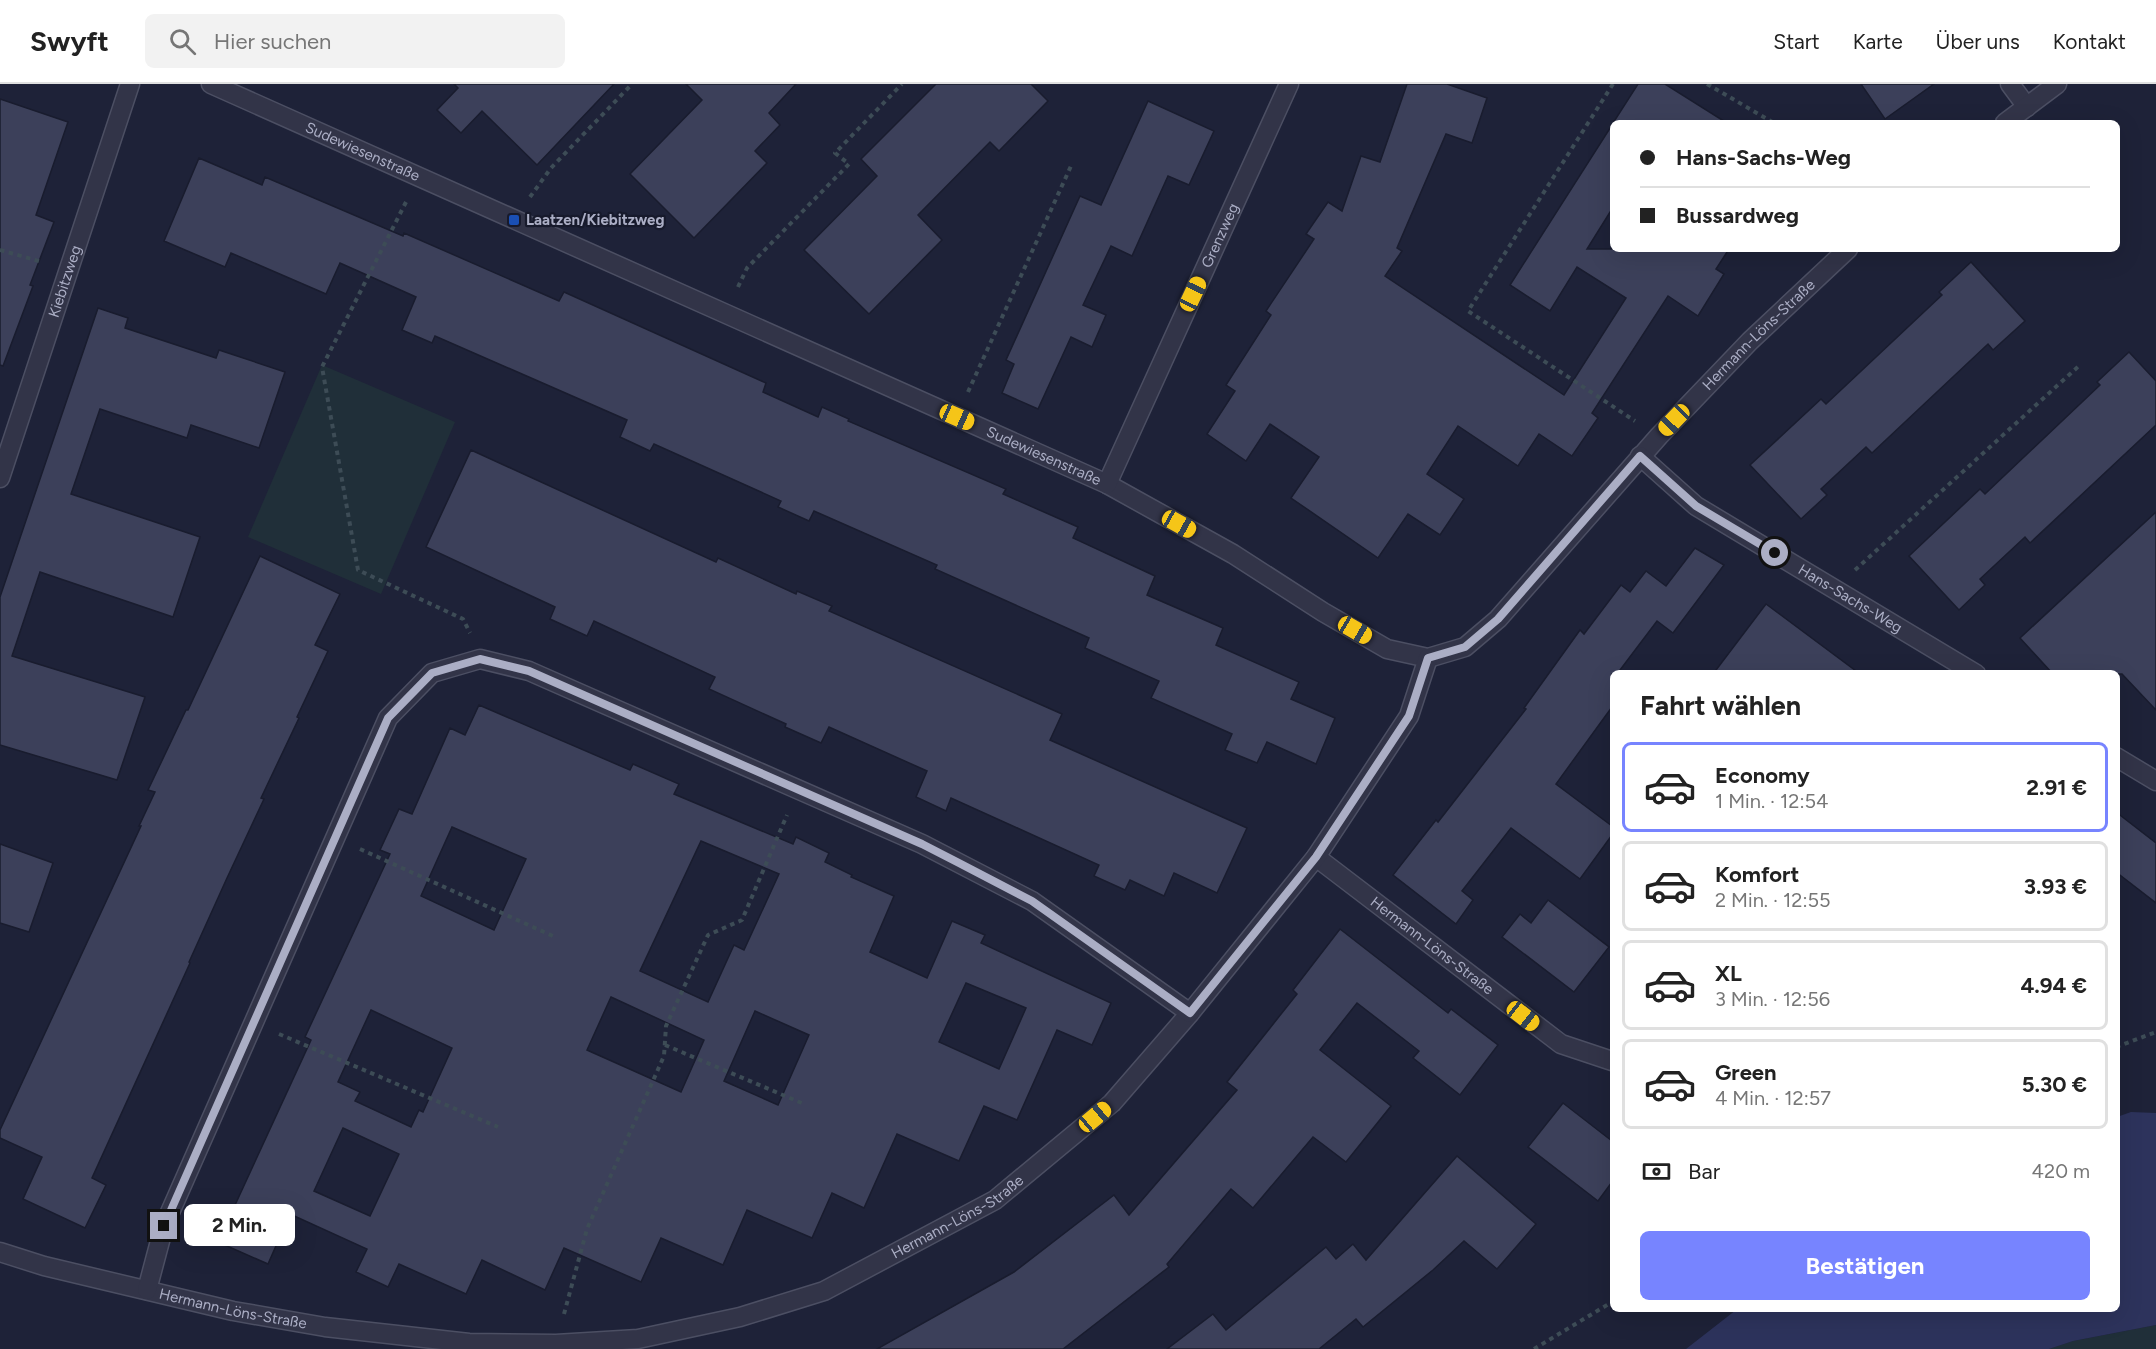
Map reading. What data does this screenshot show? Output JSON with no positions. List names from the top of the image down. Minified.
{"streets":{"street":["Sudewiesenstraße","Grenzweg","Kiebitzweg","Hermann-Löns-Straße","Hans-Sachs-Weg"]},"crossings":[["Sudewiesenstraße","Grenzweg"],["Sudewiesenstraße","Hermann-Löns-Straße"],["Hermann-Löns-Straße","Hans-Sachs-Weg"]],"places":{"transit":["Laatzen/Kiebitzweg"]},"page":{"header":"Swyft","search":"Hier suchen","nav":["Start","Karte","Über uns","Kontakt"],"banner":["Hans-Sachs-Weg","Bussardweg"],"heading":"Fahrt wählen","list":[{"name":"Economy","note":"1 Min. · 12:54","value":"2.91 €"},{"name":"Komfort","note":"2 Min. · 12:55","value":"3.93 €"},{"name":"XL","note":"3 Min. · 12:56","value":"4.94 €"},{"name":"Green","note":"4 Min. · 12:57","value":"5.30 €"}],"pay":["Bar","420 m"],"bubble":"2 Min.","buttons":"Bestätigen"}}
